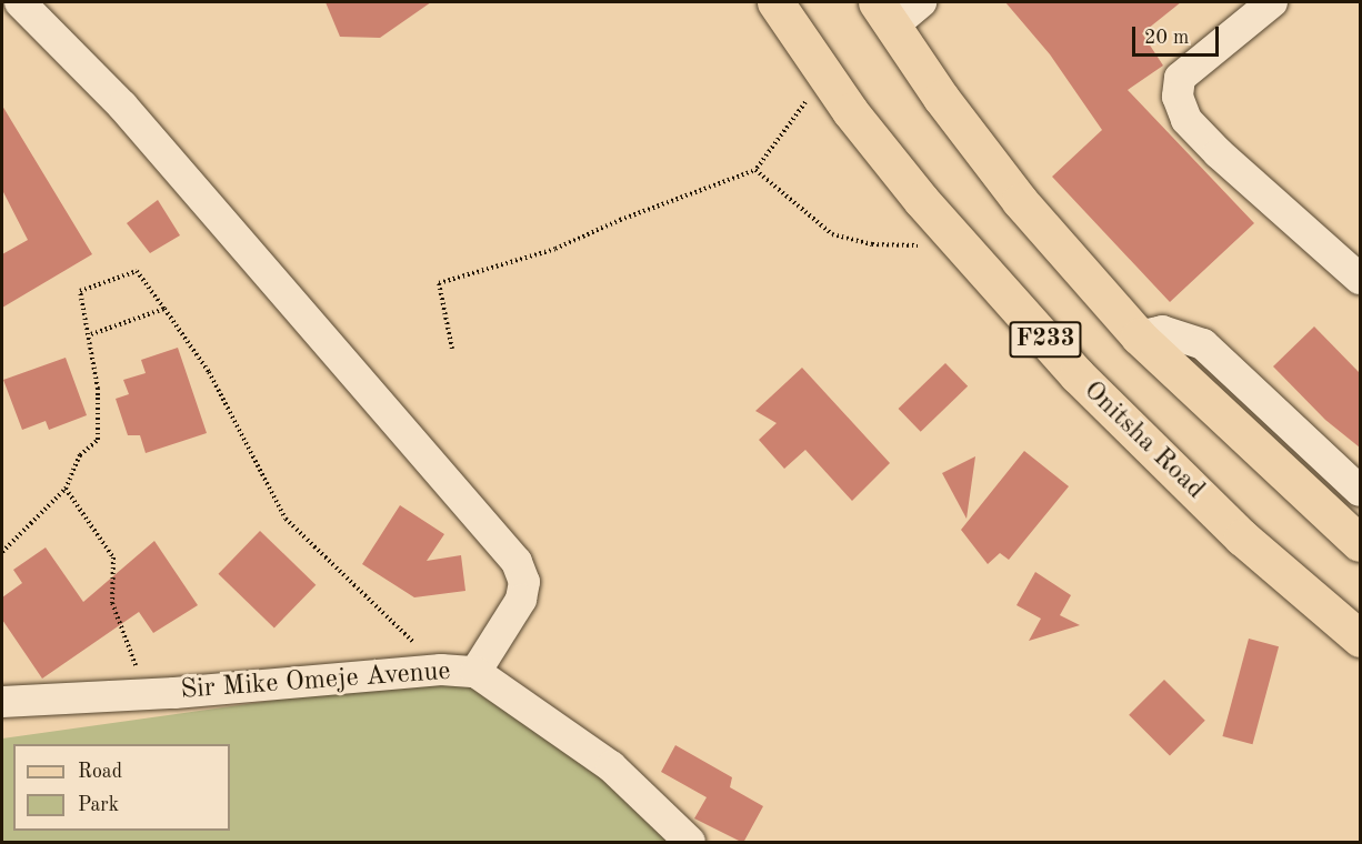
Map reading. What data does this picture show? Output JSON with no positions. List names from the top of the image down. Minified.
{"streets":{"main road":["F233","Onitsha Road"],"street":["Sir Mike Omeje Avenue"]},"legend":["Road","Park"],"scale_bar":"20 m"}
